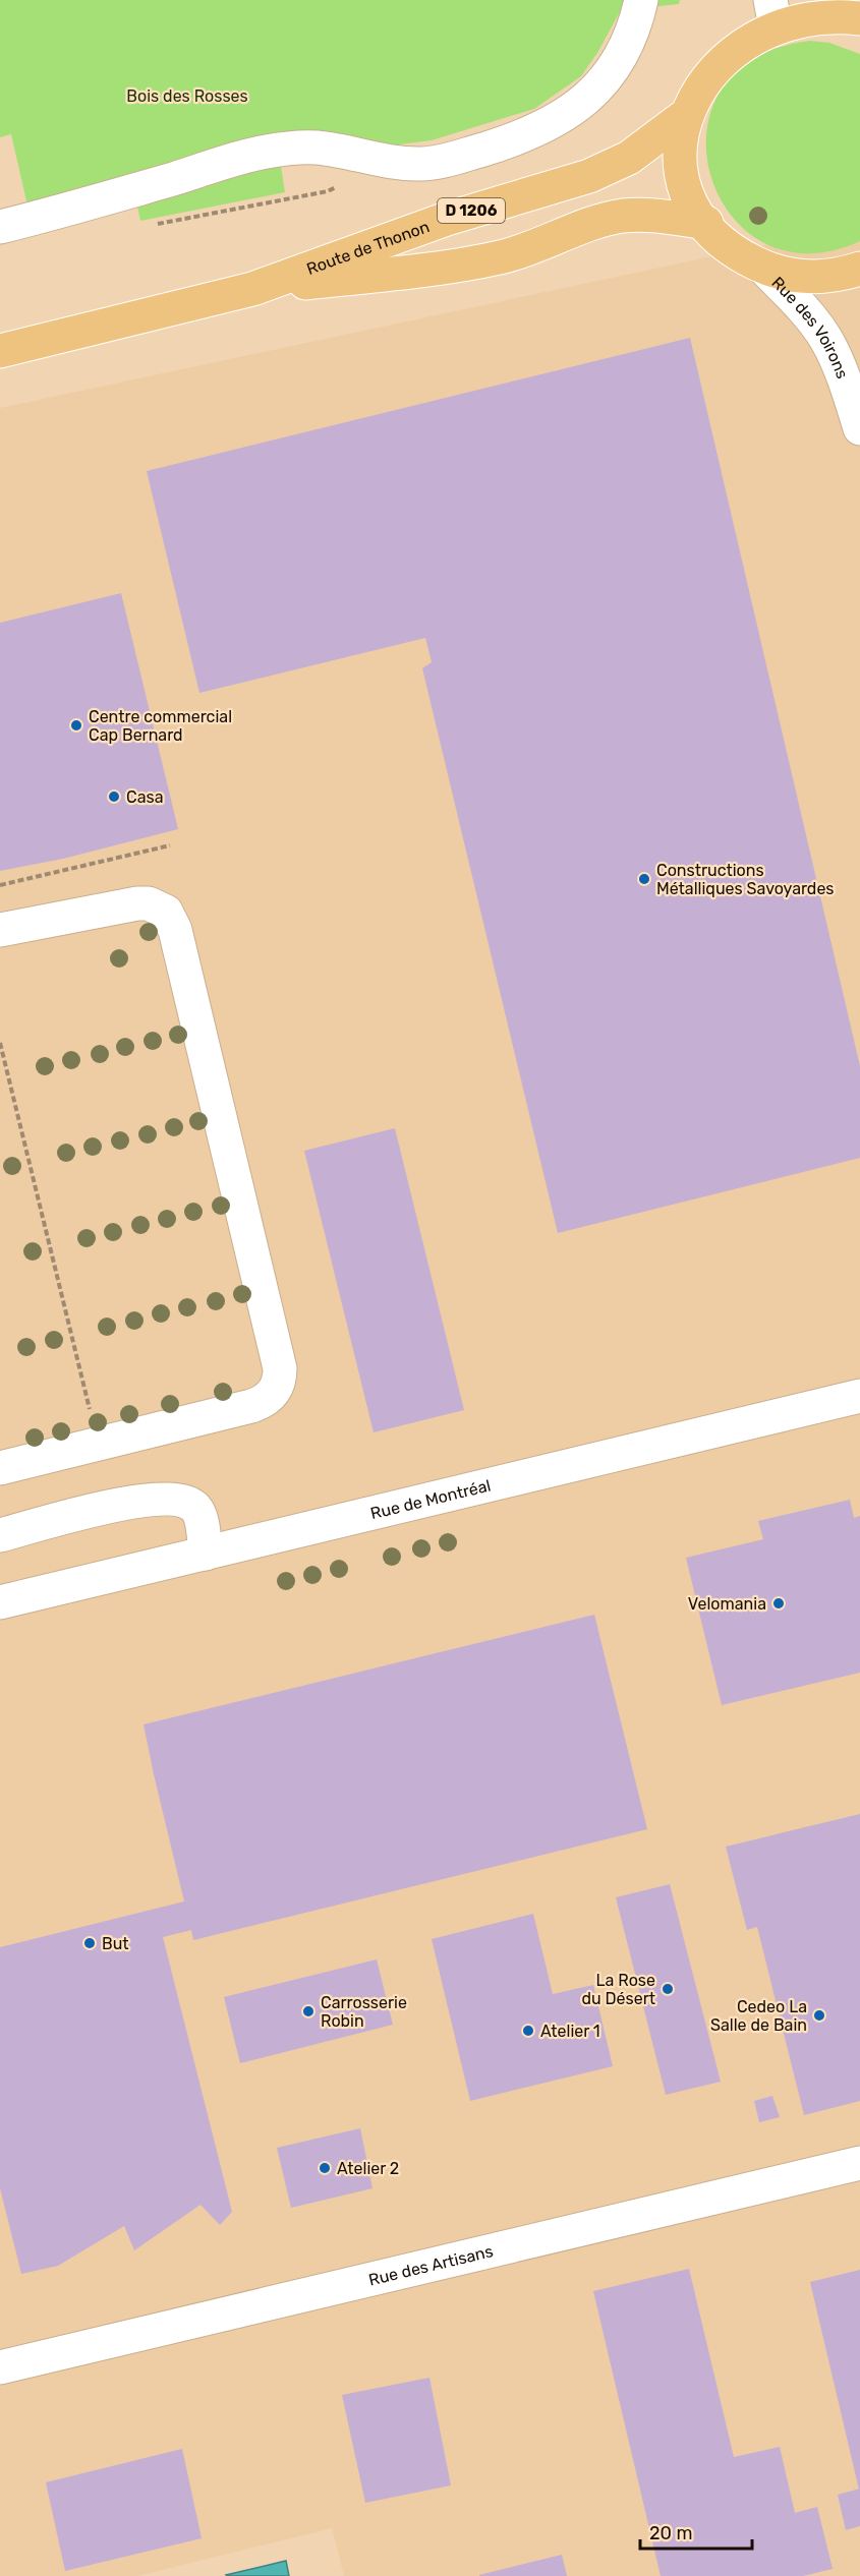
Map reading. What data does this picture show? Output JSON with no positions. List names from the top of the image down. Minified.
{"streets":{"main road":["D 1206","Route de Thonon"],"street":["Rue des Voirons","Rue de Montréal","Rue des Artisans"]},"parks":["Bois des Rosses"],"places":["Centre commercial Cap Bernard","Casa","Constructions Métalliques Savoyardes","Velomania","But","La Rose du Désert","Carrosserie Robin","Cedeo La Salle de Bain","Atelier 1","Atelier 2"],"scale_bar":"20 m"}
